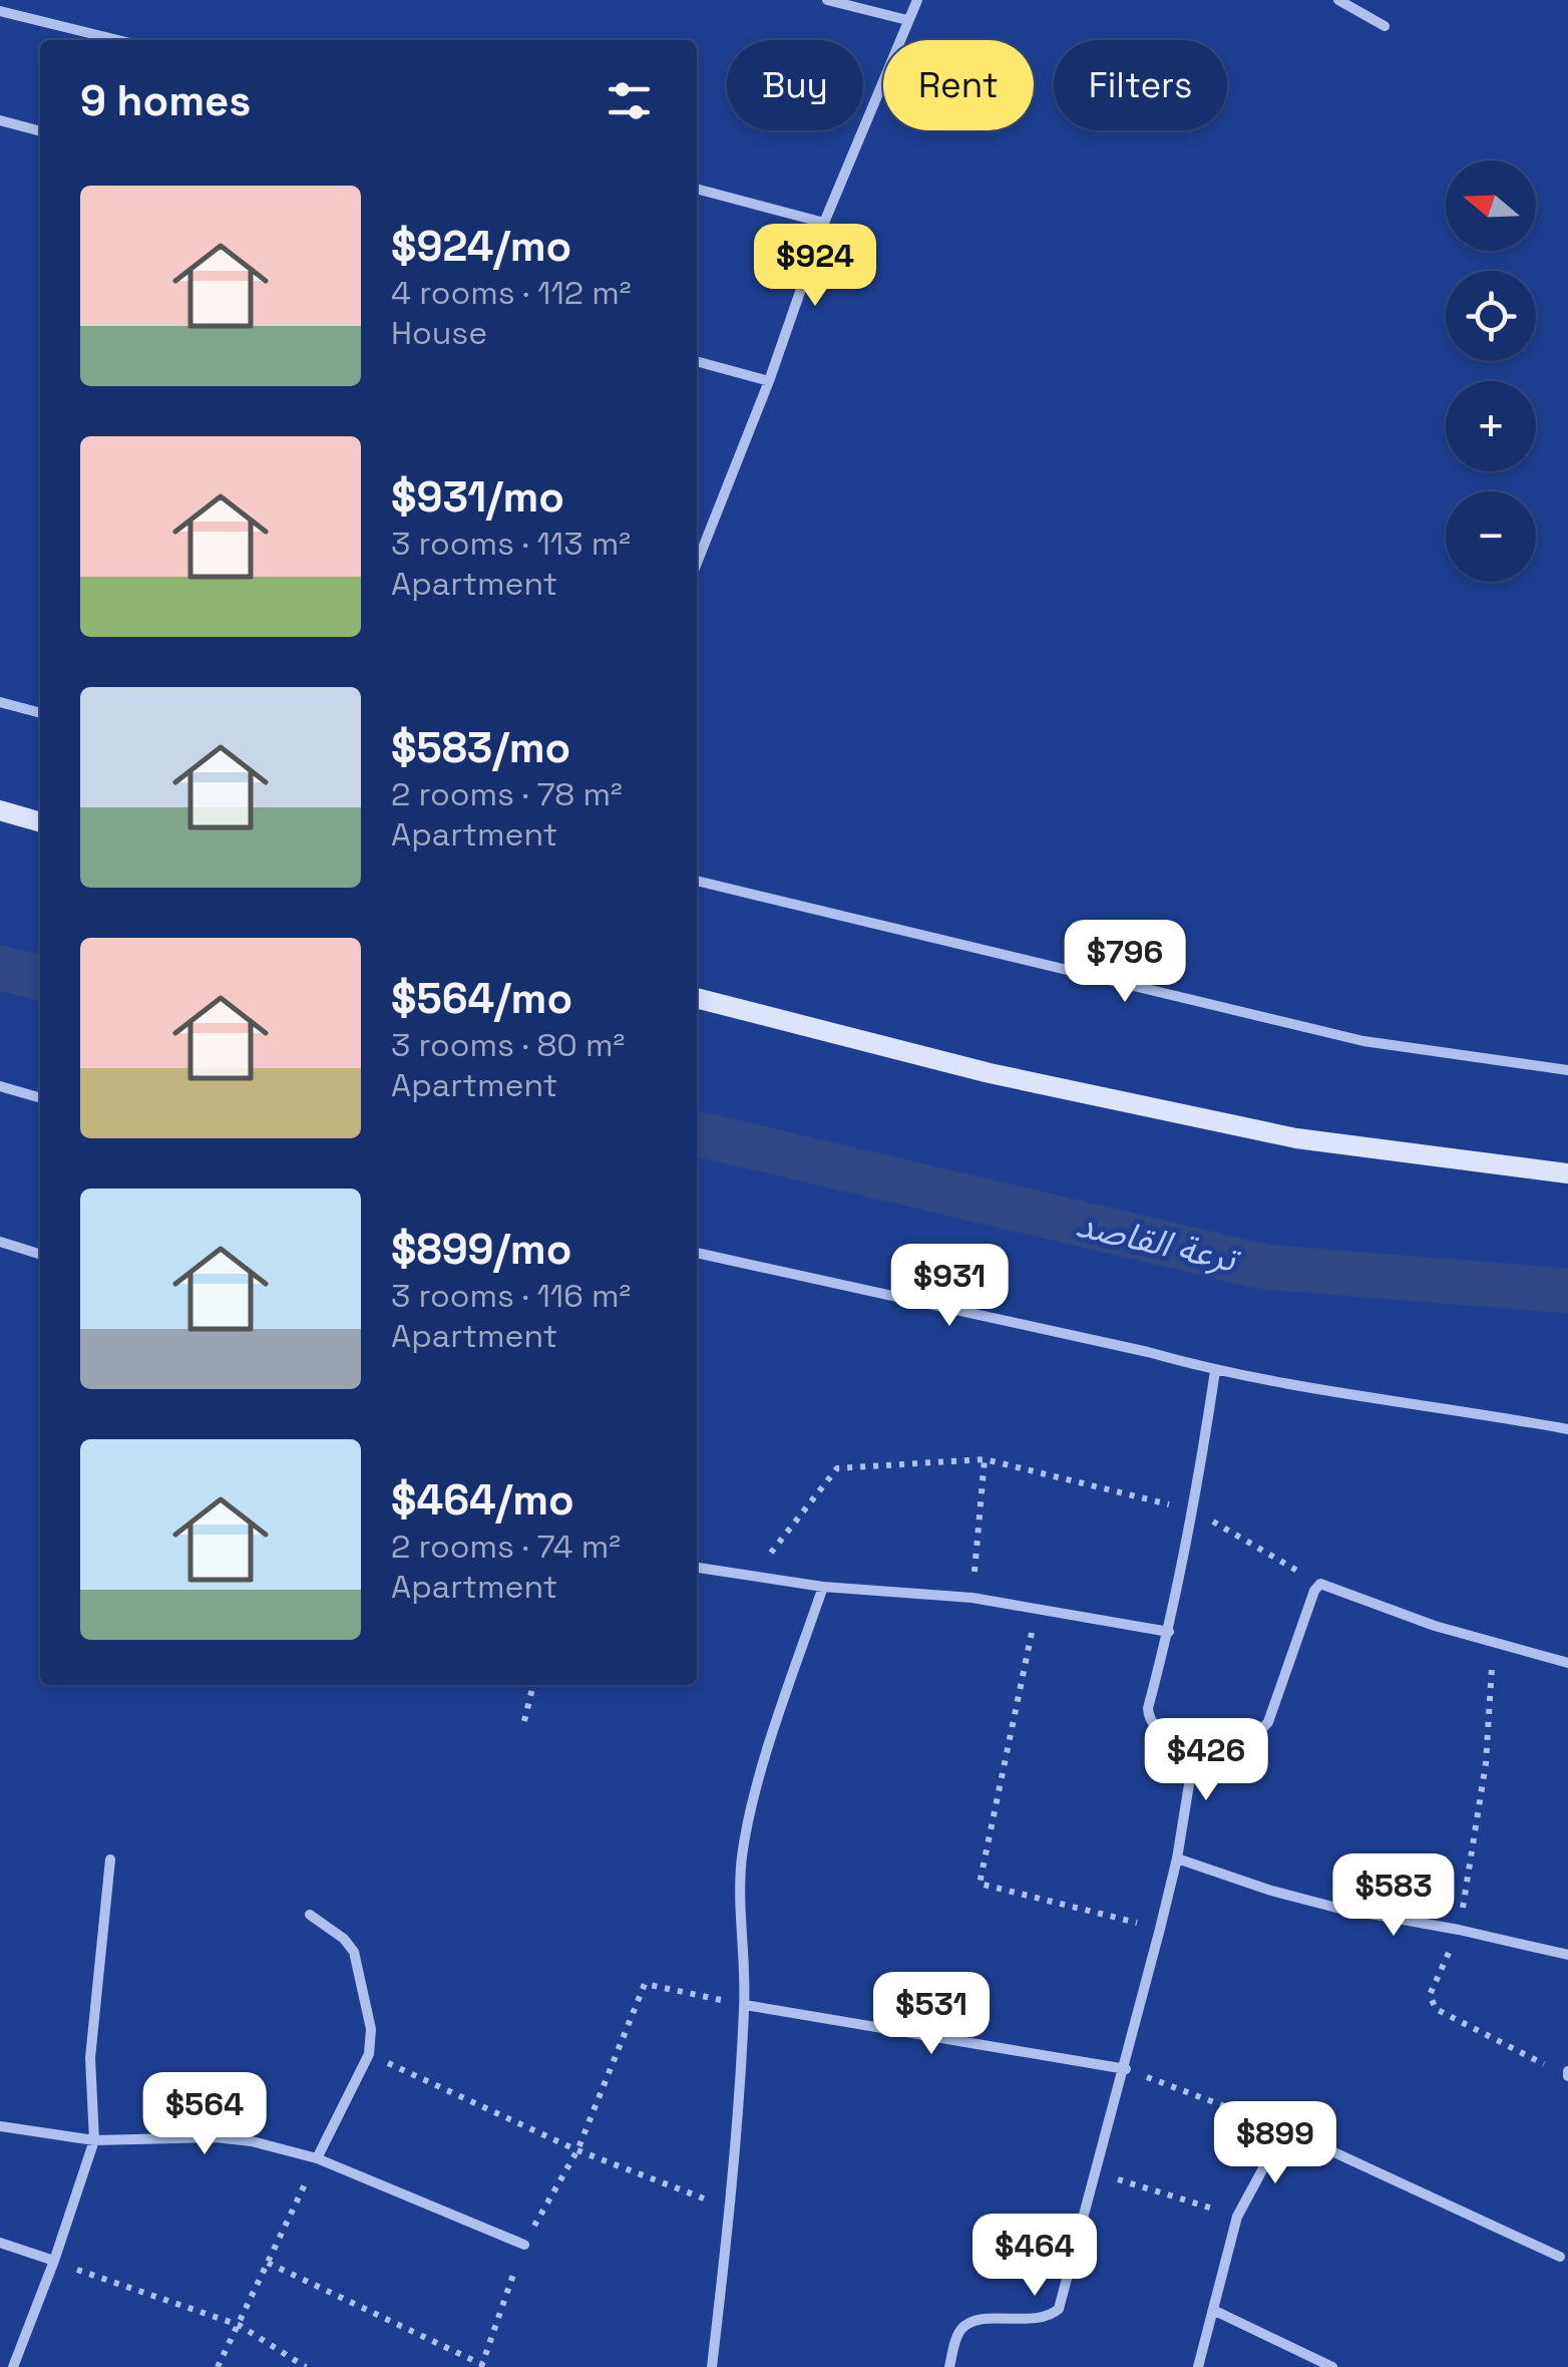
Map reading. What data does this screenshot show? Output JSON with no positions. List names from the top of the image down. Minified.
{"water":["ترعة القاصد"],"north":"left","page":{"chip":["Buy","Rent","Filters"],"heading":"9 homes","map_buttons":["+","−"],"list":[{"name":"$924/mo","note":"4 rooms · 112 m² · House"},{"name":"$931/mo","note":"3 rooms · 113 m² · Apartment"},{"name":"$583/mo","note":"2 rooms · 78 m² · Apartment"},{"name":"$564/mo","note":"3 rooms · 80 m² · Apartment"},{"name":"$899/mo","note":"3 rooms · 116 m² · Apartment"},{"name":"$464/mo","note":"2 rooms · 74 m² · Apartment"}],"price":["$924","$796","$931","$426","$583","$531","$564","$899","$464"]}}
